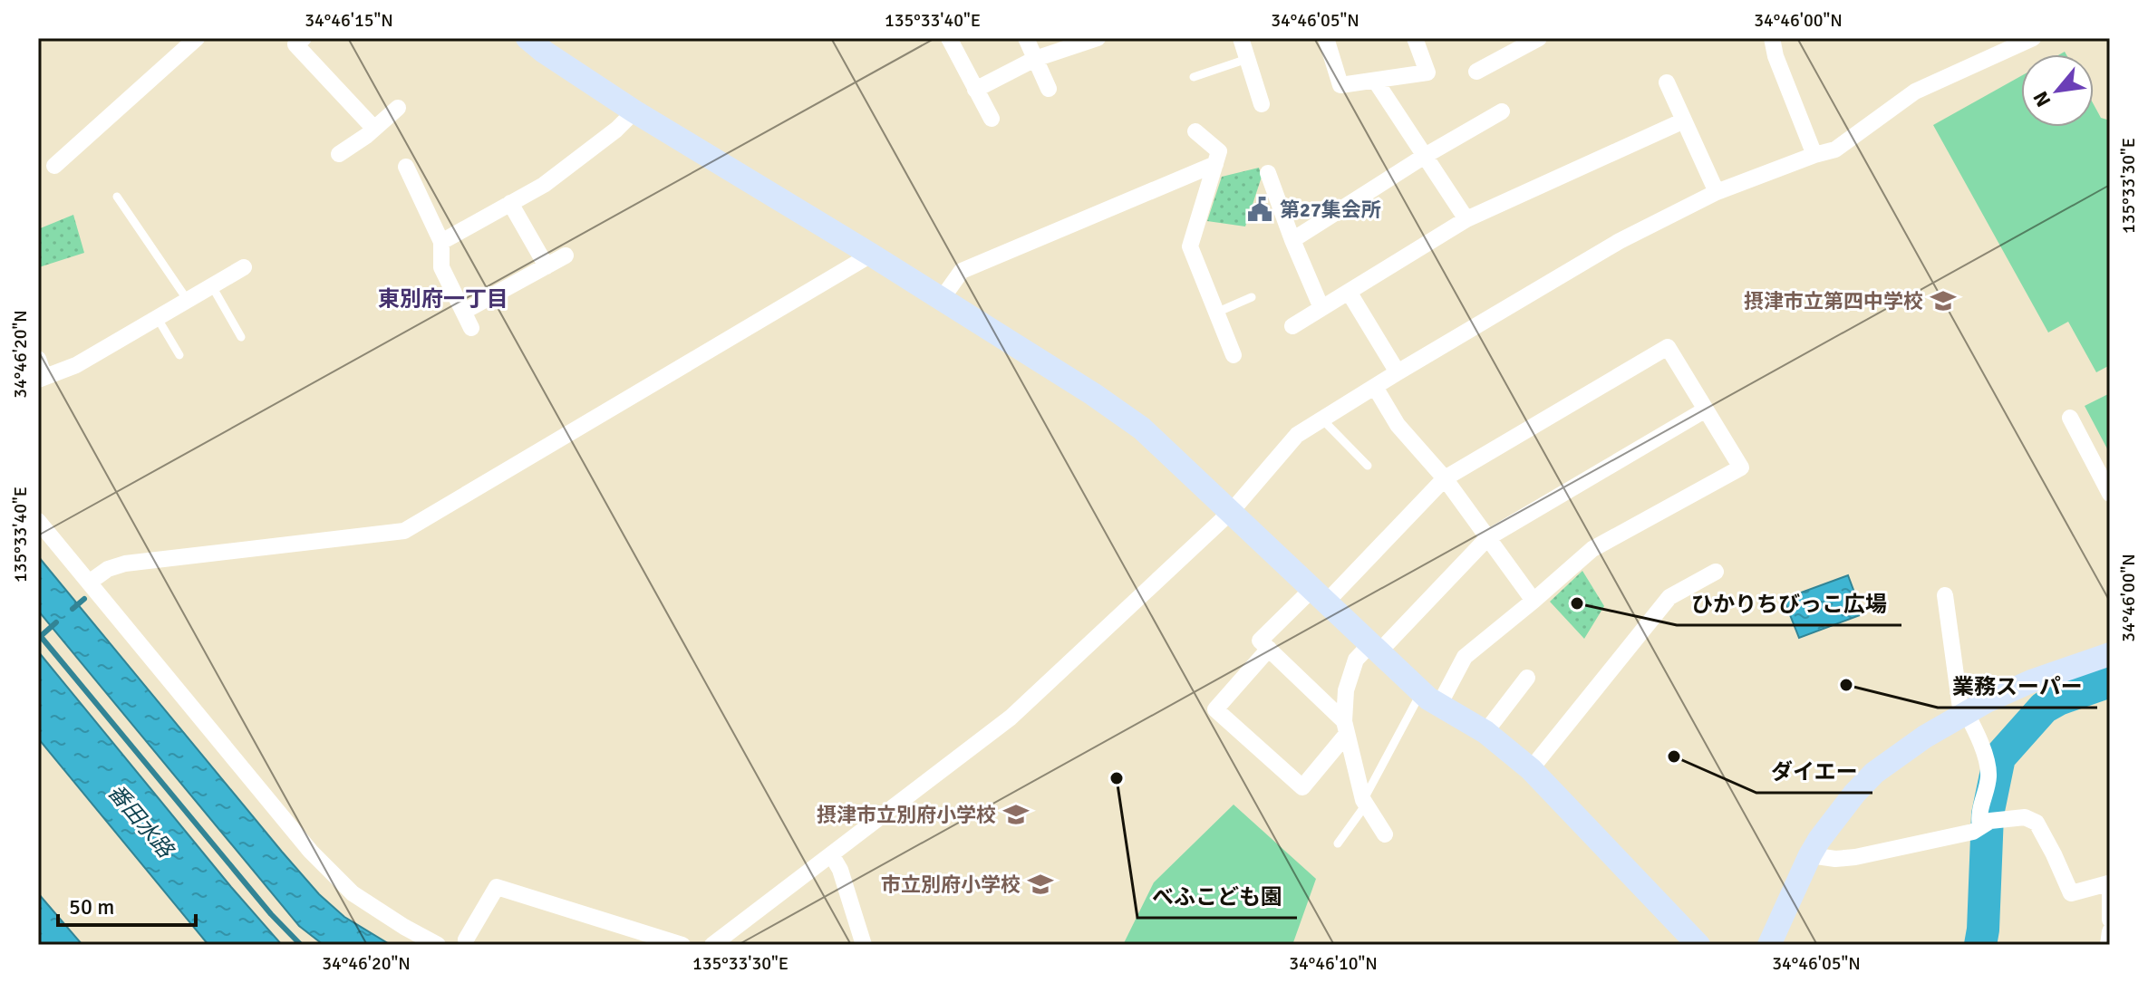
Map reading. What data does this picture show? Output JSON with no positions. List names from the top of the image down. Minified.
{"districts":["東別府一丁目"],"water":["番田水路"],"places":{"public building":["第27集会所"],"school or university":["摂津市立第四中学校","摂津市立別府小学校","市立別府小学校"],"other":["ひかりちびっこ広場","業務スーパー","ダイエー","べふこども園"]},"scale_bar":"50 m","north":"bottom left","coordinates":["34°46'15\"N","135°33'40\"E","34°46'05\"N","34°46'00\"N","135°33'30\"E","34°46'20\"N","34°46'10\"N"]}
